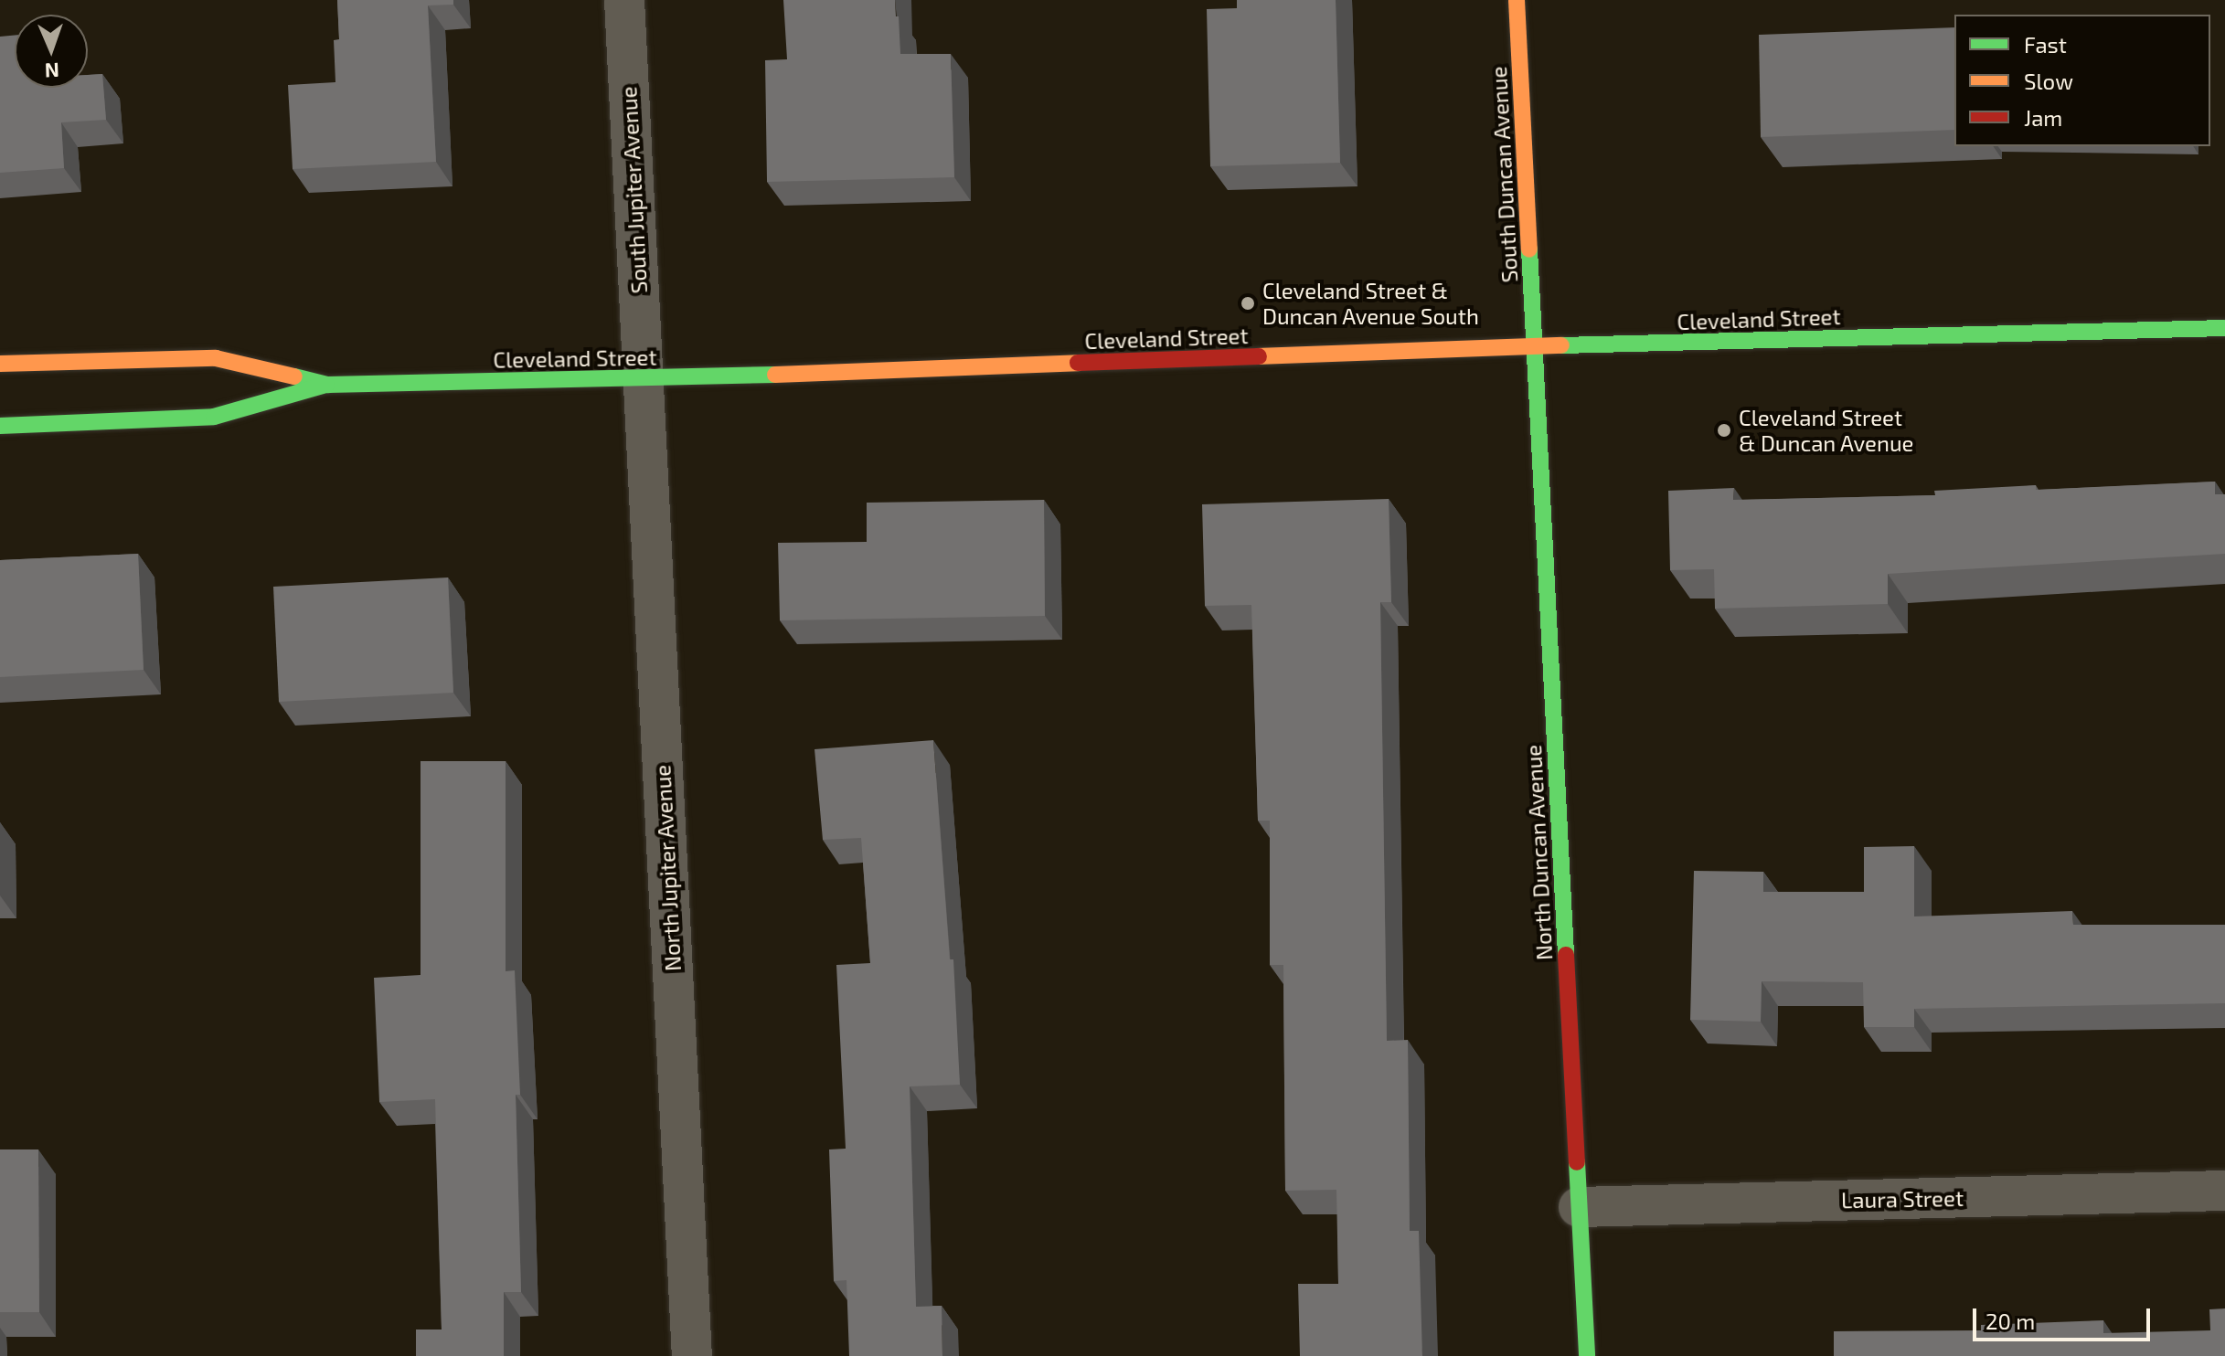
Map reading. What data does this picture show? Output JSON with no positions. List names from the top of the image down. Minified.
{"streets":{"street":["South Duncan Avenue","South Jupiter Avenue","Cleveland Street","North Duncan Avenue","North Jupiter Avenue","Laura Street"]},"crossings":[["South Duncan Avenue","Cleveland Street"],["South Duncan Avenue","North Duncan Avenue"],["South Jupiter Avenue","Cleveland Street"],["South Jupiter Avenue","North Jupiter Avenue"],["Cleveland Street","North Duncan Avenue"],["Cleveland Street","North Jupiter Avenue"],["North Duncan Avenue","Laura Street"]],"places":["Cleveland Street & Duncan Avenue South","Cleveland Street & Duncan Avenue"],"legend":["Fast","Slow","Jam"],"scale_bar":"20 m","north":"bottom"}
